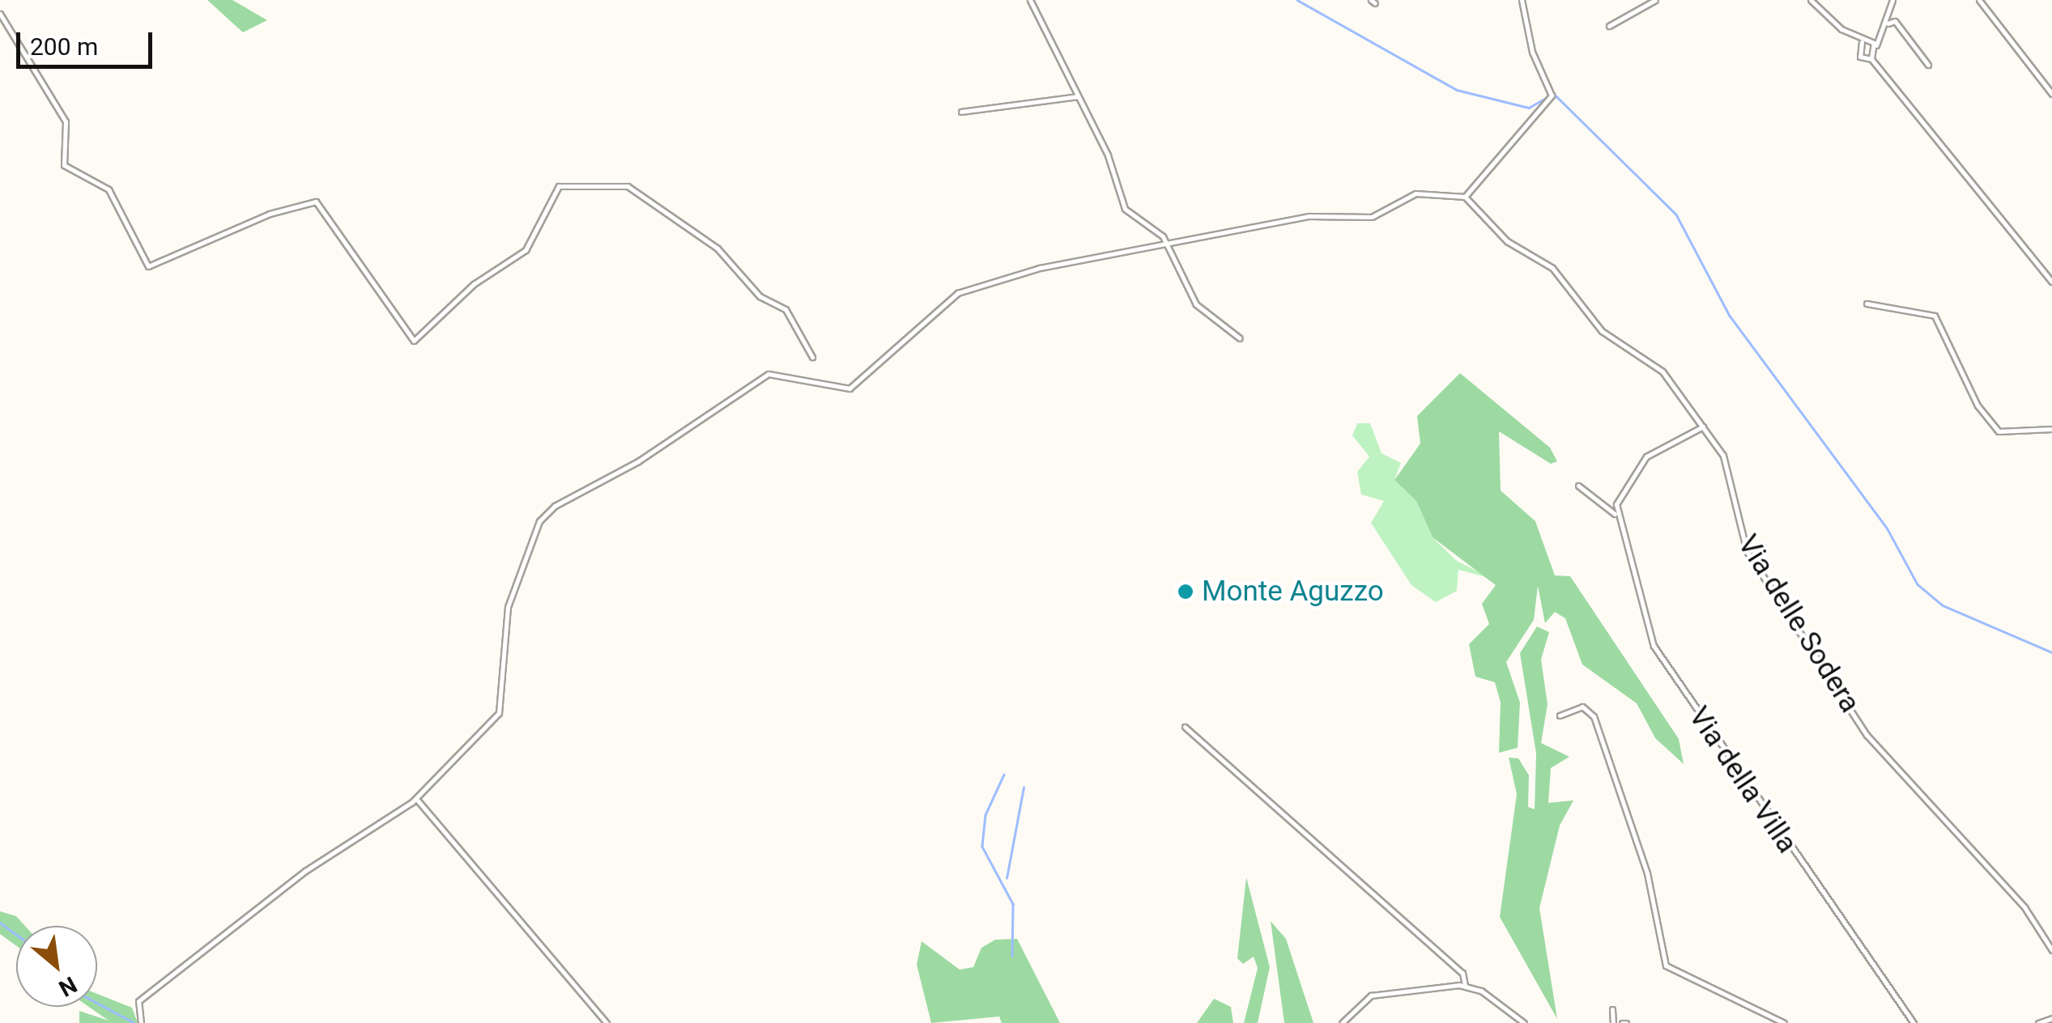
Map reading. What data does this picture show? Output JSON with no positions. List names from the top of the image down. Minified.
{"streets":{"street":["Via delle Sodera","Via della Villa"]},"places":["Monte Aguzzo"],"scale_bar":"200 m","north":"bottom right"}
